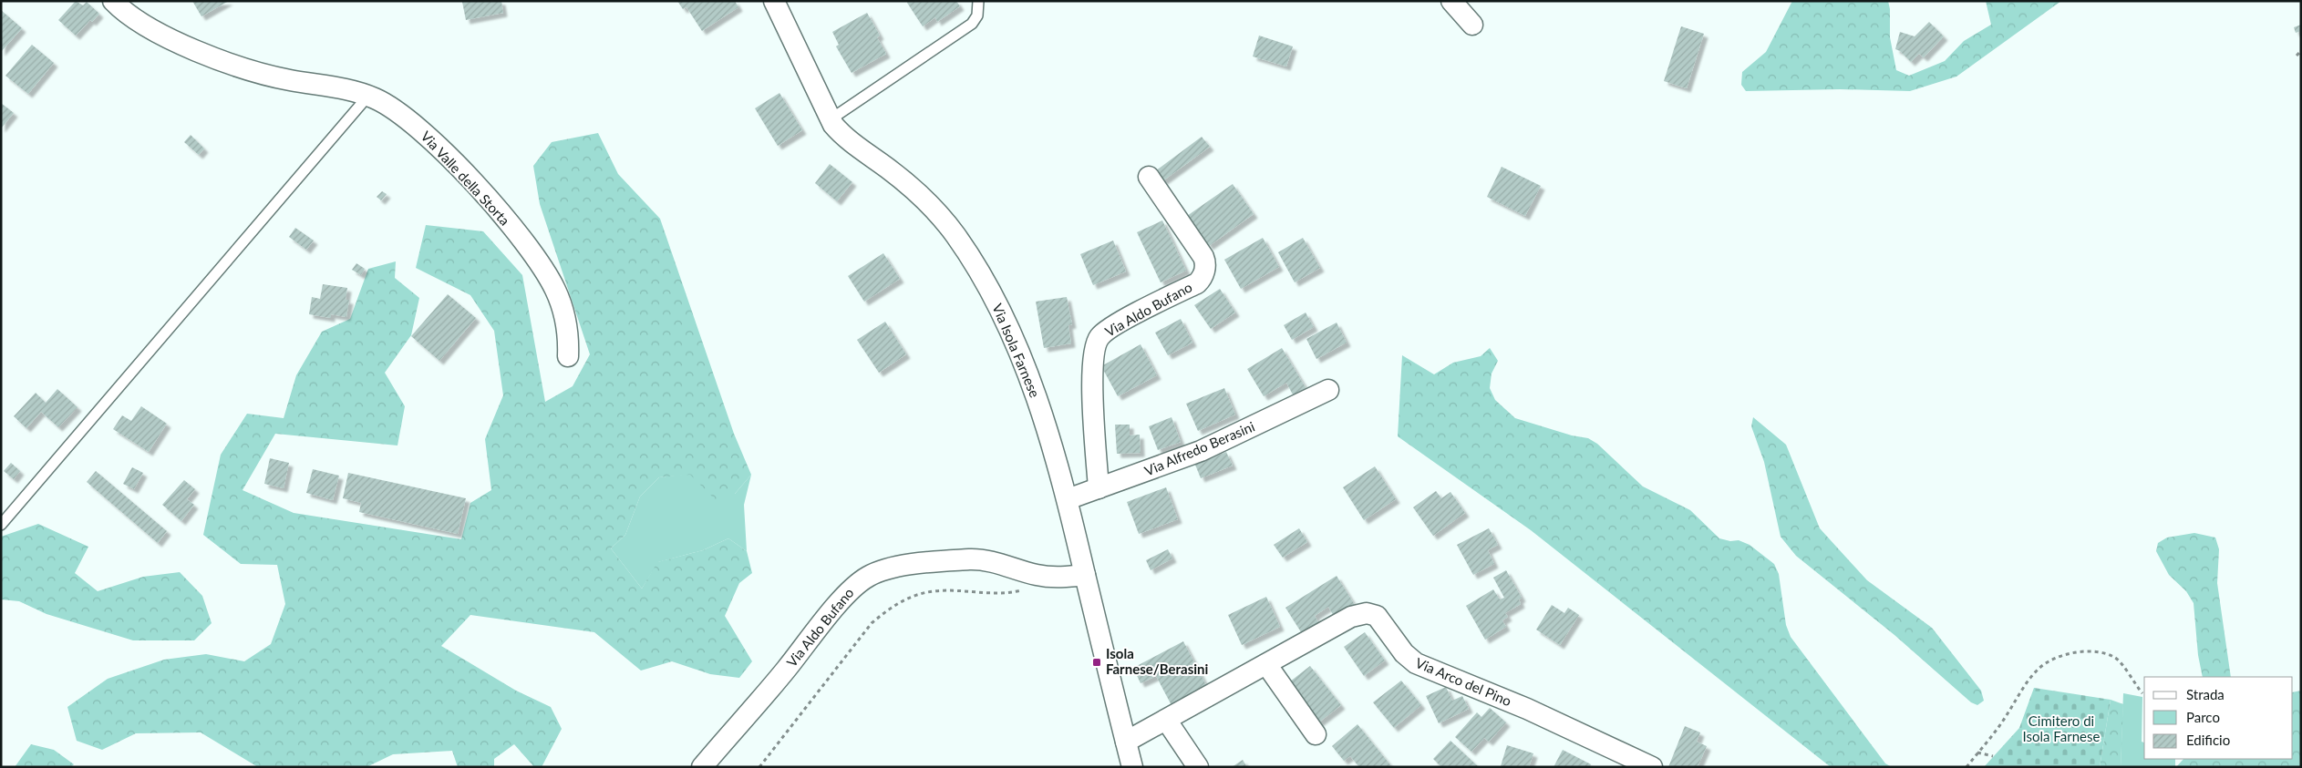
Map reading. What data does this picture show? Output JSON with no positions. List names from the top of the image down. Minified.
{"streets":{"street":["Via Valle della Storta","Via Aldo Bufano","Via Isola Farnese","Via Alfredo Berasini","Via Arco del Pino"]},"crossings":[["Via Aldo Bufano","Via Isola Farnese"],["Via Aldo Bufano","Via Alfredo Berasini"],["Via Isola Farnese","Via Alfredo Berasini"],["Via Isola Farnese","Via Arco del Pino"]],"parks":["Cimitero di Isola Farnese"],"places":{"transit":["Isola Farnese/Berasini"]},"legend":["Strada","Parco","Edificio"]}
